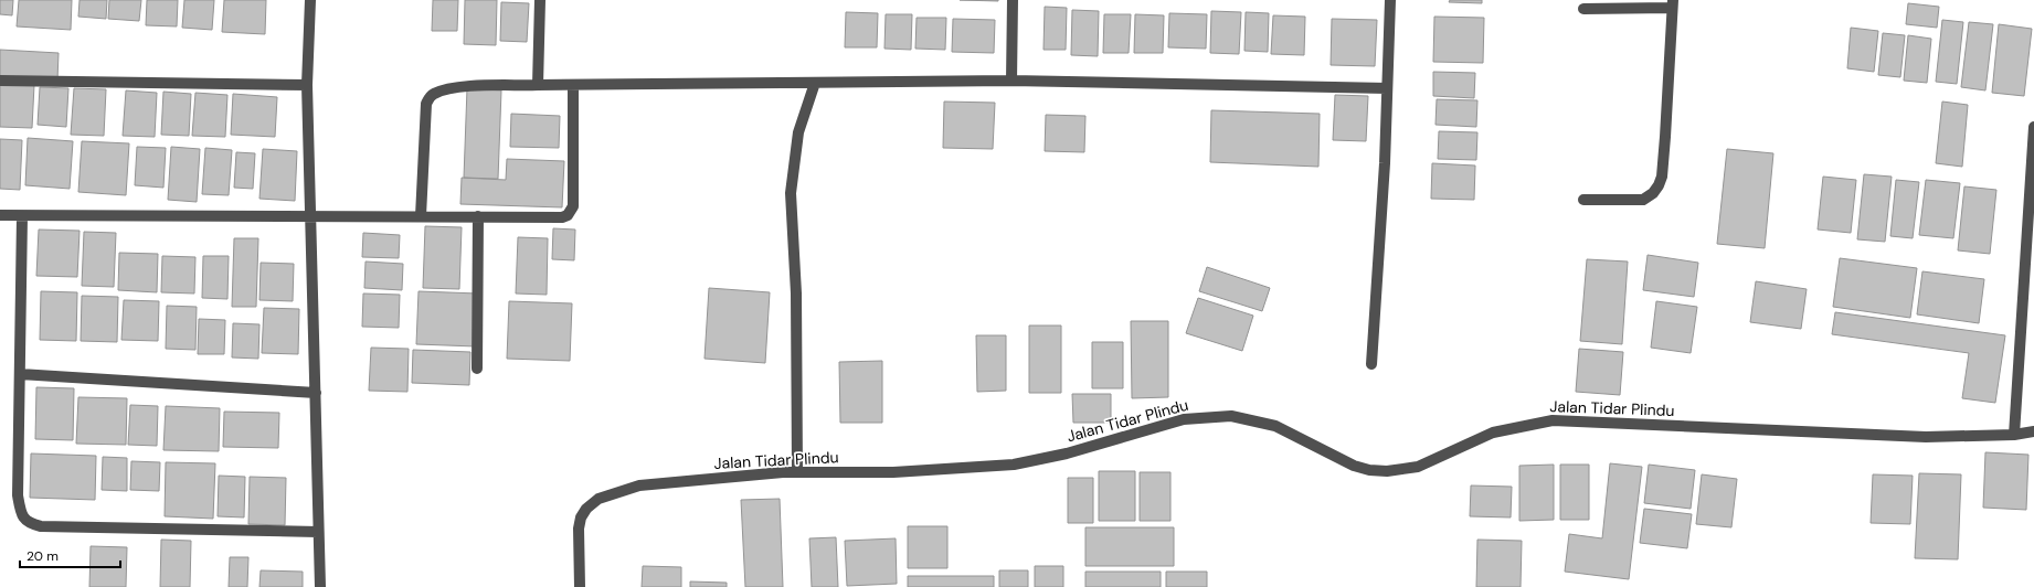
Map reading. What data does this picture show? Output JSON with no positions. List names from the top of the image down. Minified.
{"streets":{"street":["Jalan Tidar Plindu"]},"scale_bar":"20 m"}
